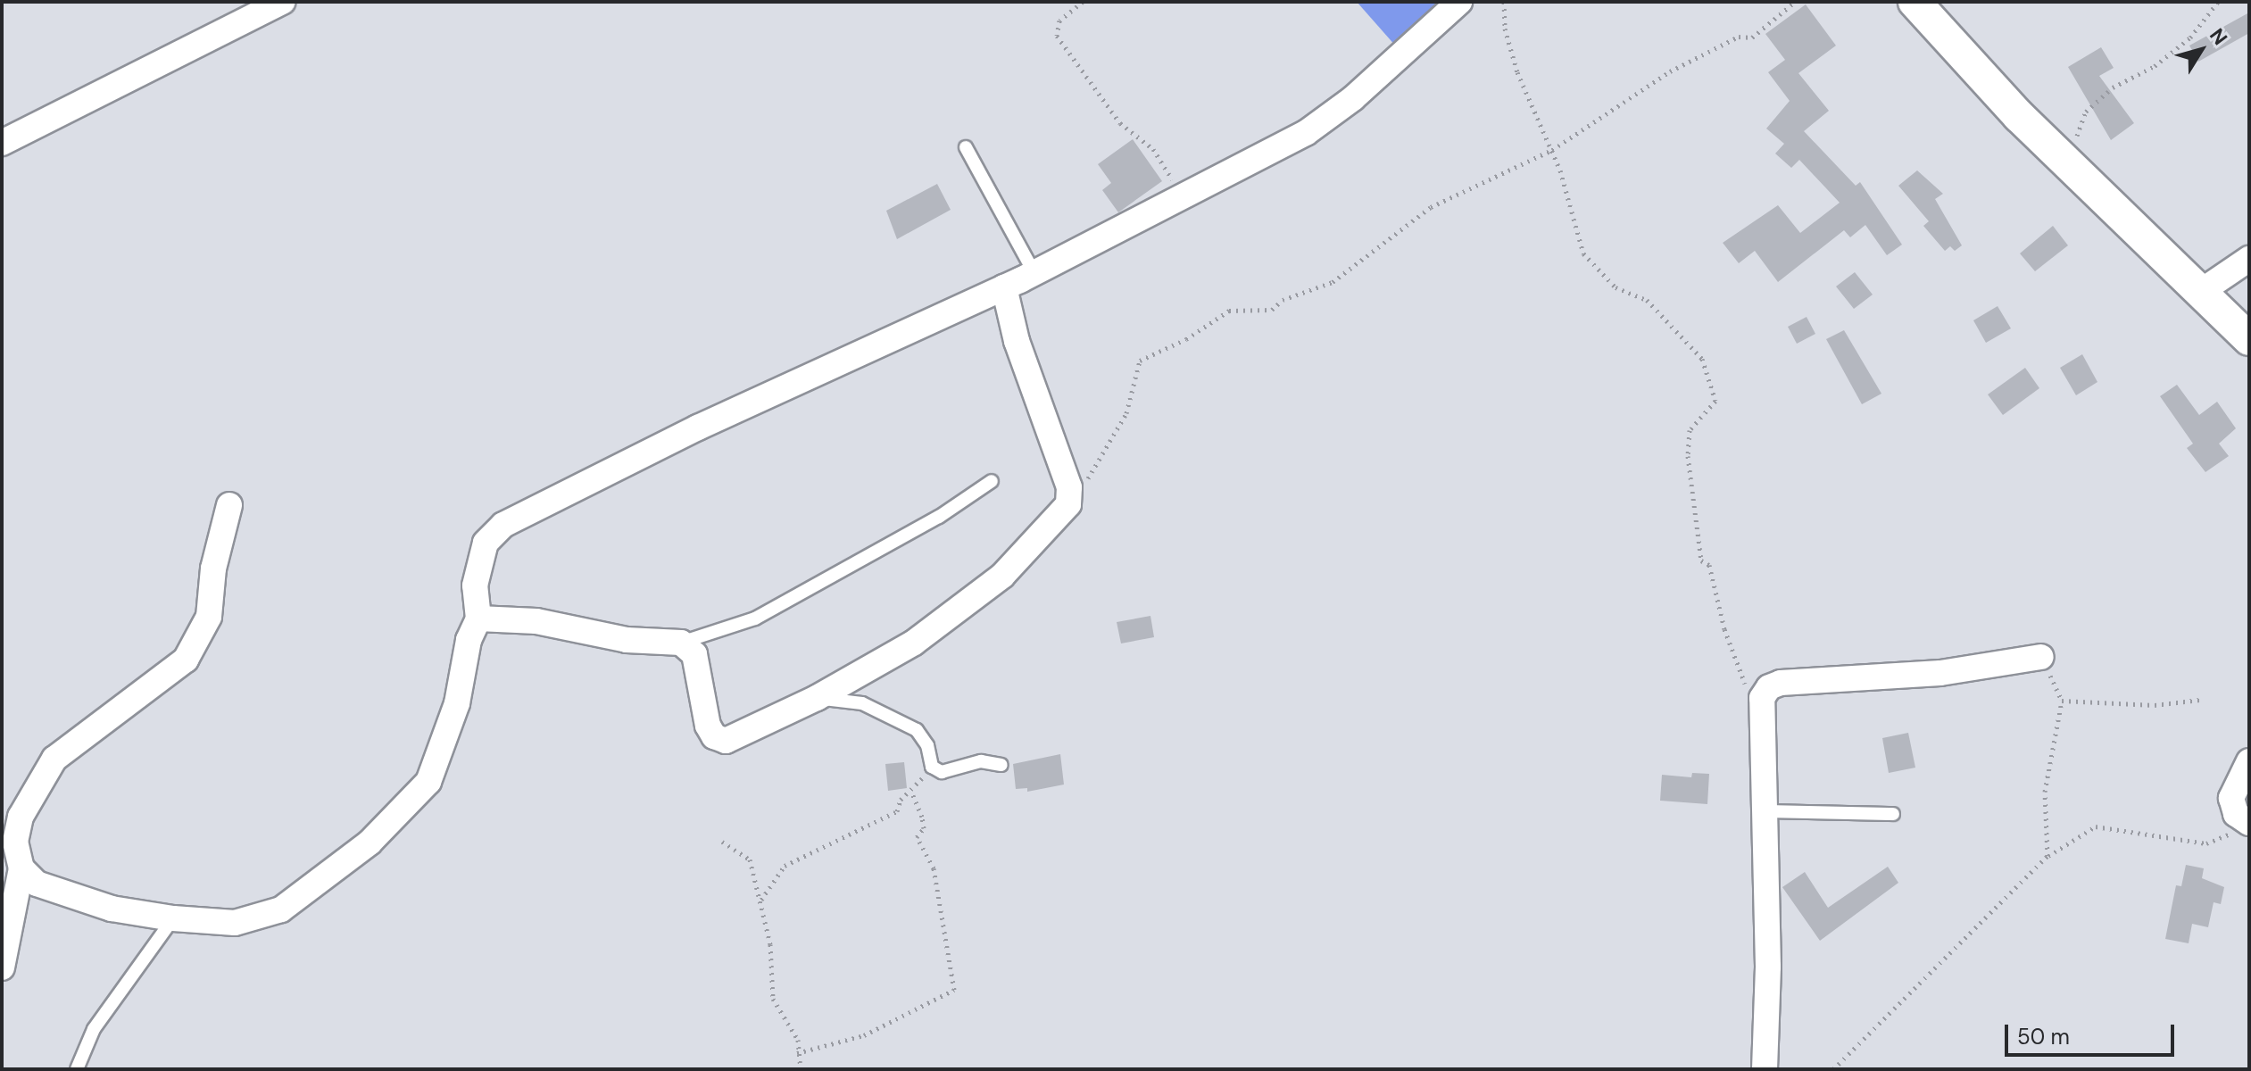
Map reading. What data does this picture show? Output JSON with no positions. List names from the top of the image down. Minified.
{"scale_bar":"50 m","north":"top right"}
